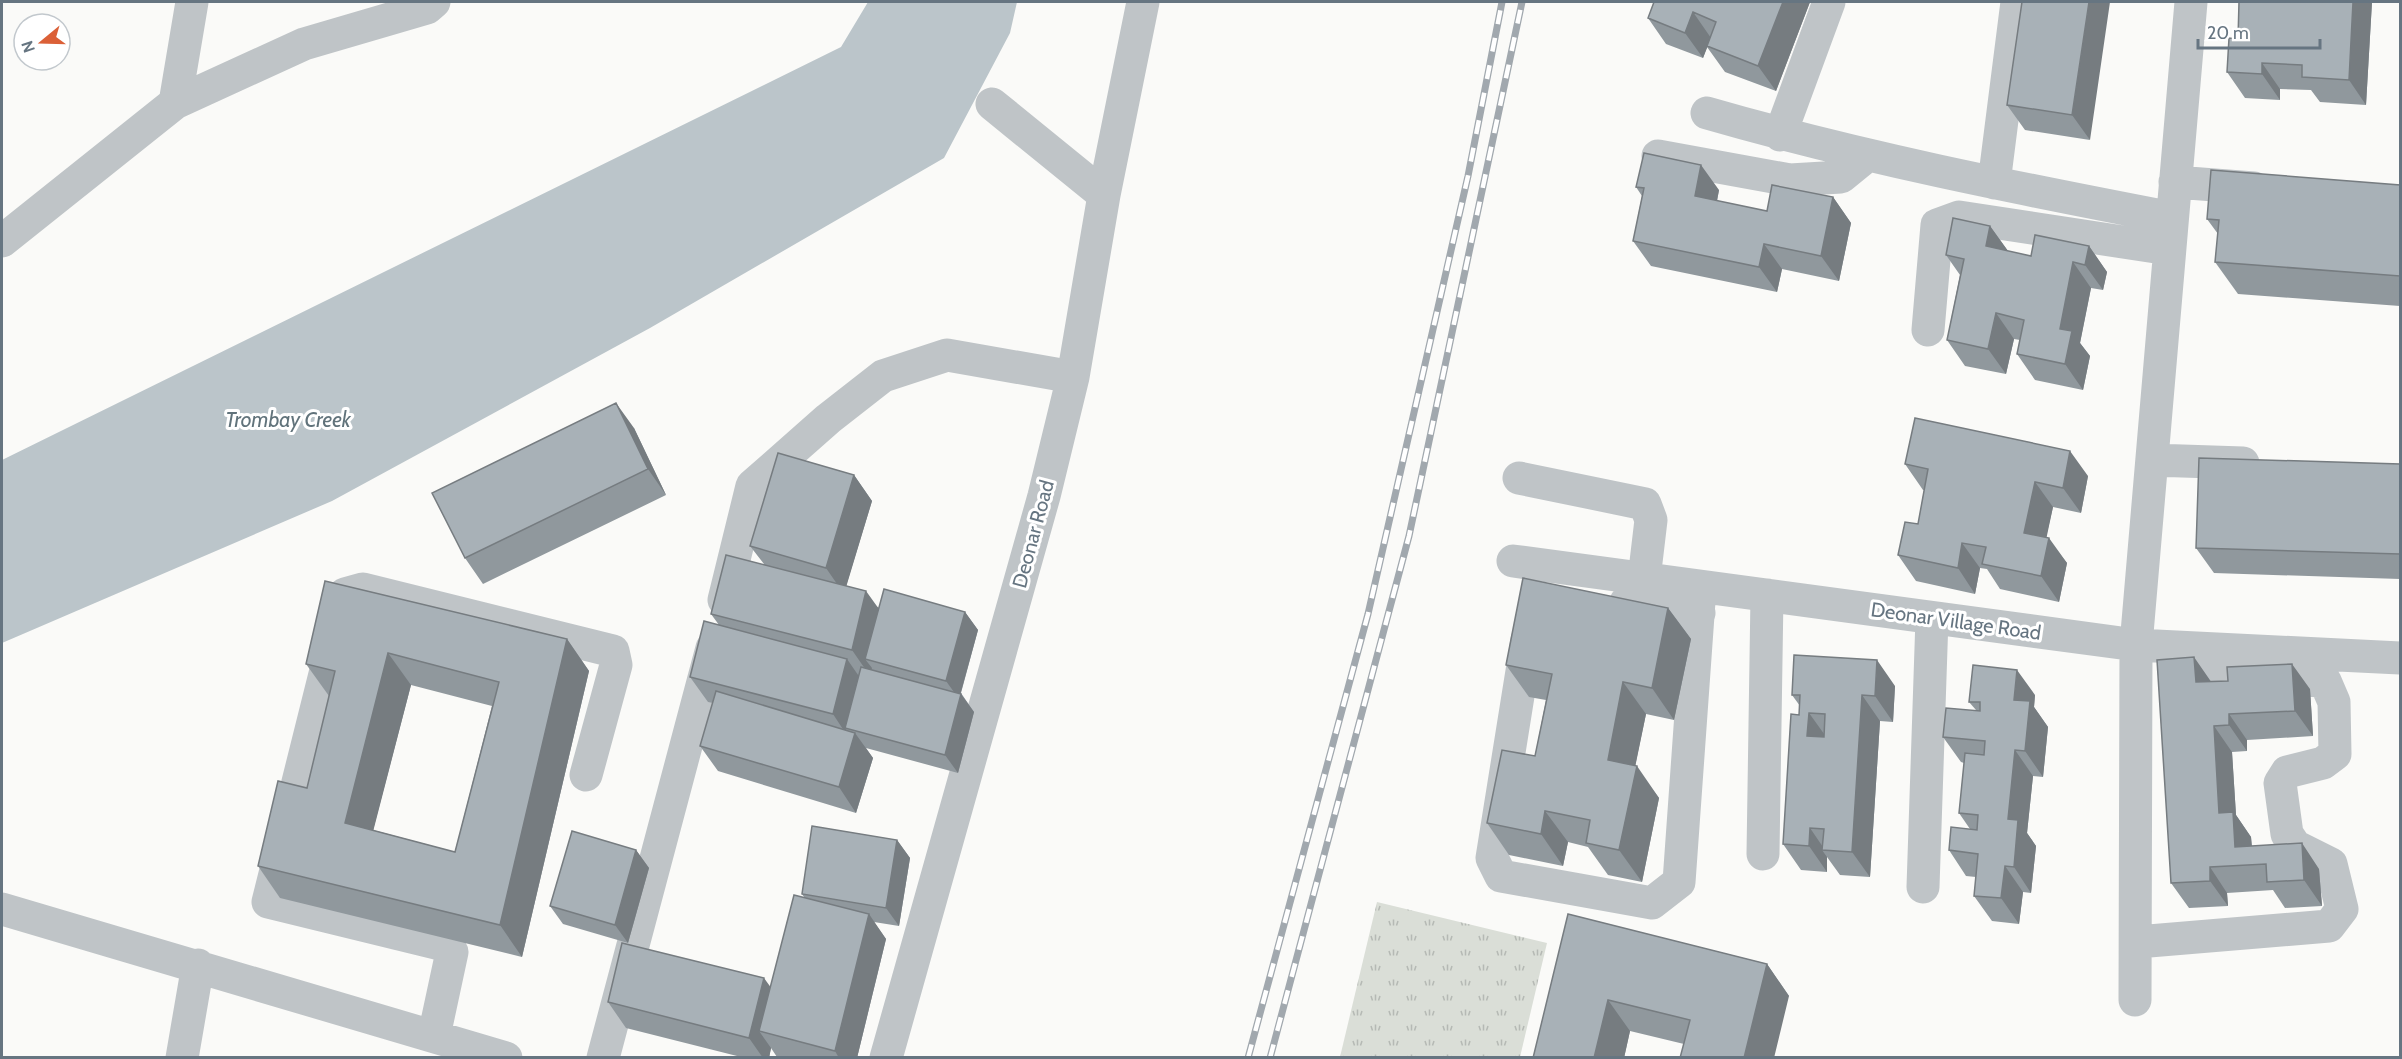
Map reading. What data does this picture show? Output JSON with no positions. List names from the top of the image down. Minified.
{"streets":{"street":["Deonar Road","Deonar Village Road"]},"water":["Trombay Creek"],"scale_bar":"20 m","north":"left"}
